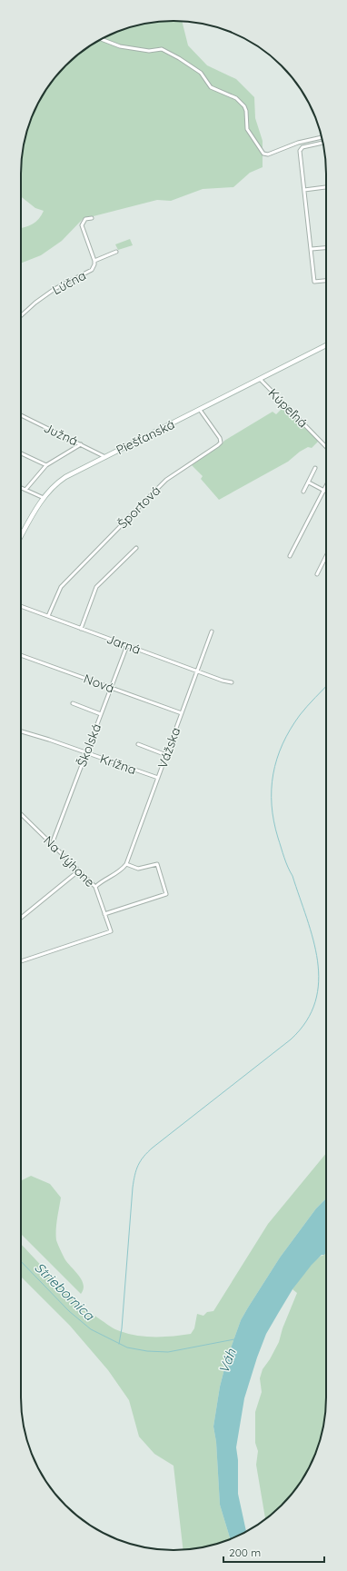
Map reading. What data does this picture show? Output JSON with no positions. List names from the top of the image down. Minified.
{"streets":{"main road":["Piešťanská"],"street":["Lúčna","Kúpeľná","Južná","Športová","Jarná","Nová","Školská","Vážska","Krížna","Na Výhone"]},"crossings":[["Kúpeľná","Piešťanská"],["Južná","Piešťanská"],["Piešťanská","Športová"],["Športová","Jarná"],["Jarná","Školská"],["Jarná","Vážska"],["Nová","Školská"],["Nová","Vážska"],["Školská","Krížna"],["Školská","Na Výhone"],["Vážska","Krížna"]],"water":["Striebornica","Váh"],"scale_bar":"200 m"}
